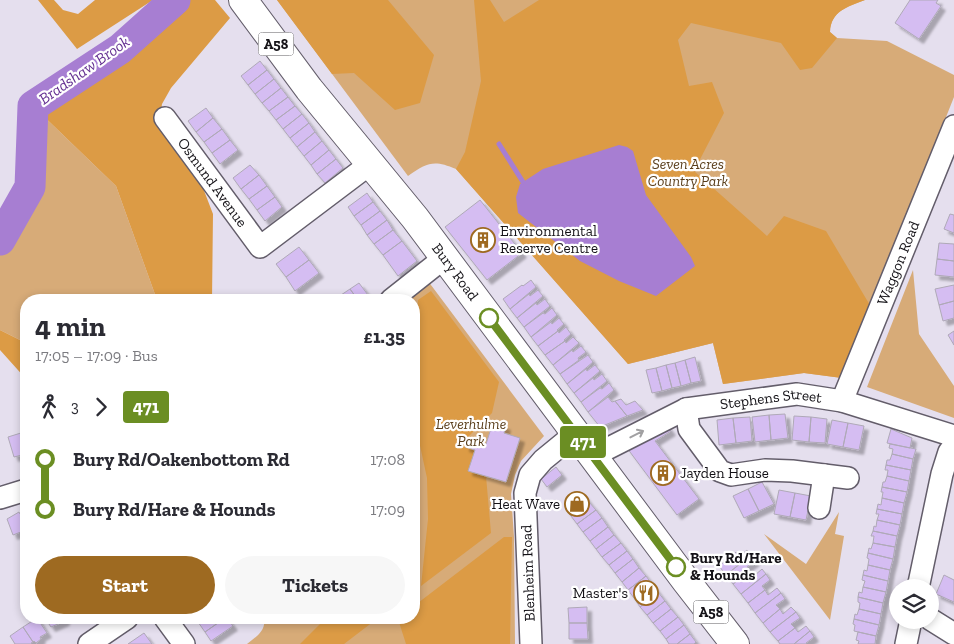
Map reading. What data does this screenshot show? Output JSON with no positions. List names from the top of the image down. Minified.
{"streets":{"highway":["A58","Bury Road"],"street":["Osmund Avenue","Waggon Road","Stephens Street","Blenheim Road"]},"crossings":[["Osmund Avenue","Bury Road"],["Waggon Road","Stephens Street"],["Bury Road","Stephens Street"],["Bury Road","Blenheim Road"]],"water":["Bradshaw Brook"],"parks":["Seven Acres Country Park","Leverhulme Park"],"places":{"building":["Environmental Reserve Centre","Jayden House"],"shop":["Heat Wave"],"other":["Bury Rd/Hare & Hounds"],"restaurant":["Master's"]},"lines":["bus line 471"],"page":{"on_map":"471","heading":["4 min","17:05 – 17:09 · Bus","£1.35"],"legs":["3","471"],"list":[{"name":"Bury Rd/Oakenbottom Rd","value":"17:08"},{"name":"Bury Rd/Hare & Hounds","value":"17:09"}],"buttons":["Start","Tickets"]}}
